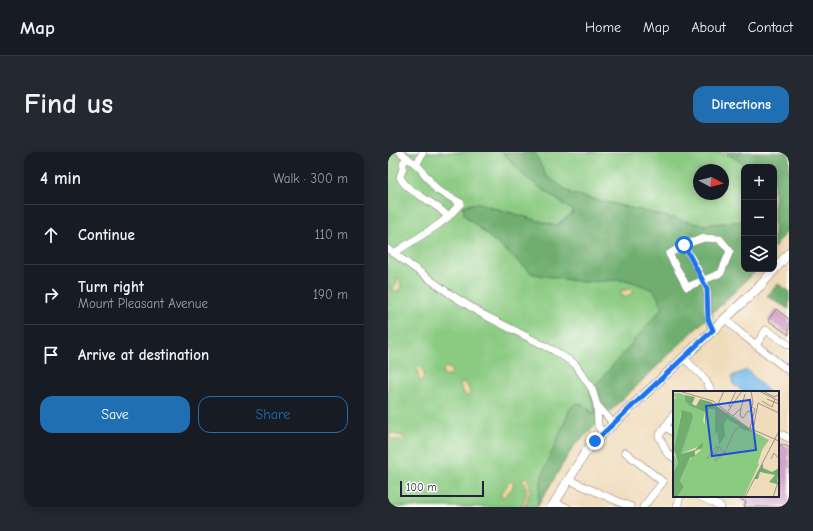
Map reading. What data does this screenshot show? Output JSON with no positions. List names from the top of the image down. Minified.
{"scale_bar":"100 m","north":"right","page":{"header":"Map","nav":["Home","Map","About","Contact"],"buttons":["Directions",["Save","Share"]],"title":"Find us","heading":["4 min","Walk · 300 m"],"map_buttons":["+","−"],"list":[["Continue","110 m"],["Turn right","Mount Pleasant Avenue","190 m"],"Arrive at destination"],"scale":"100 m"}}
